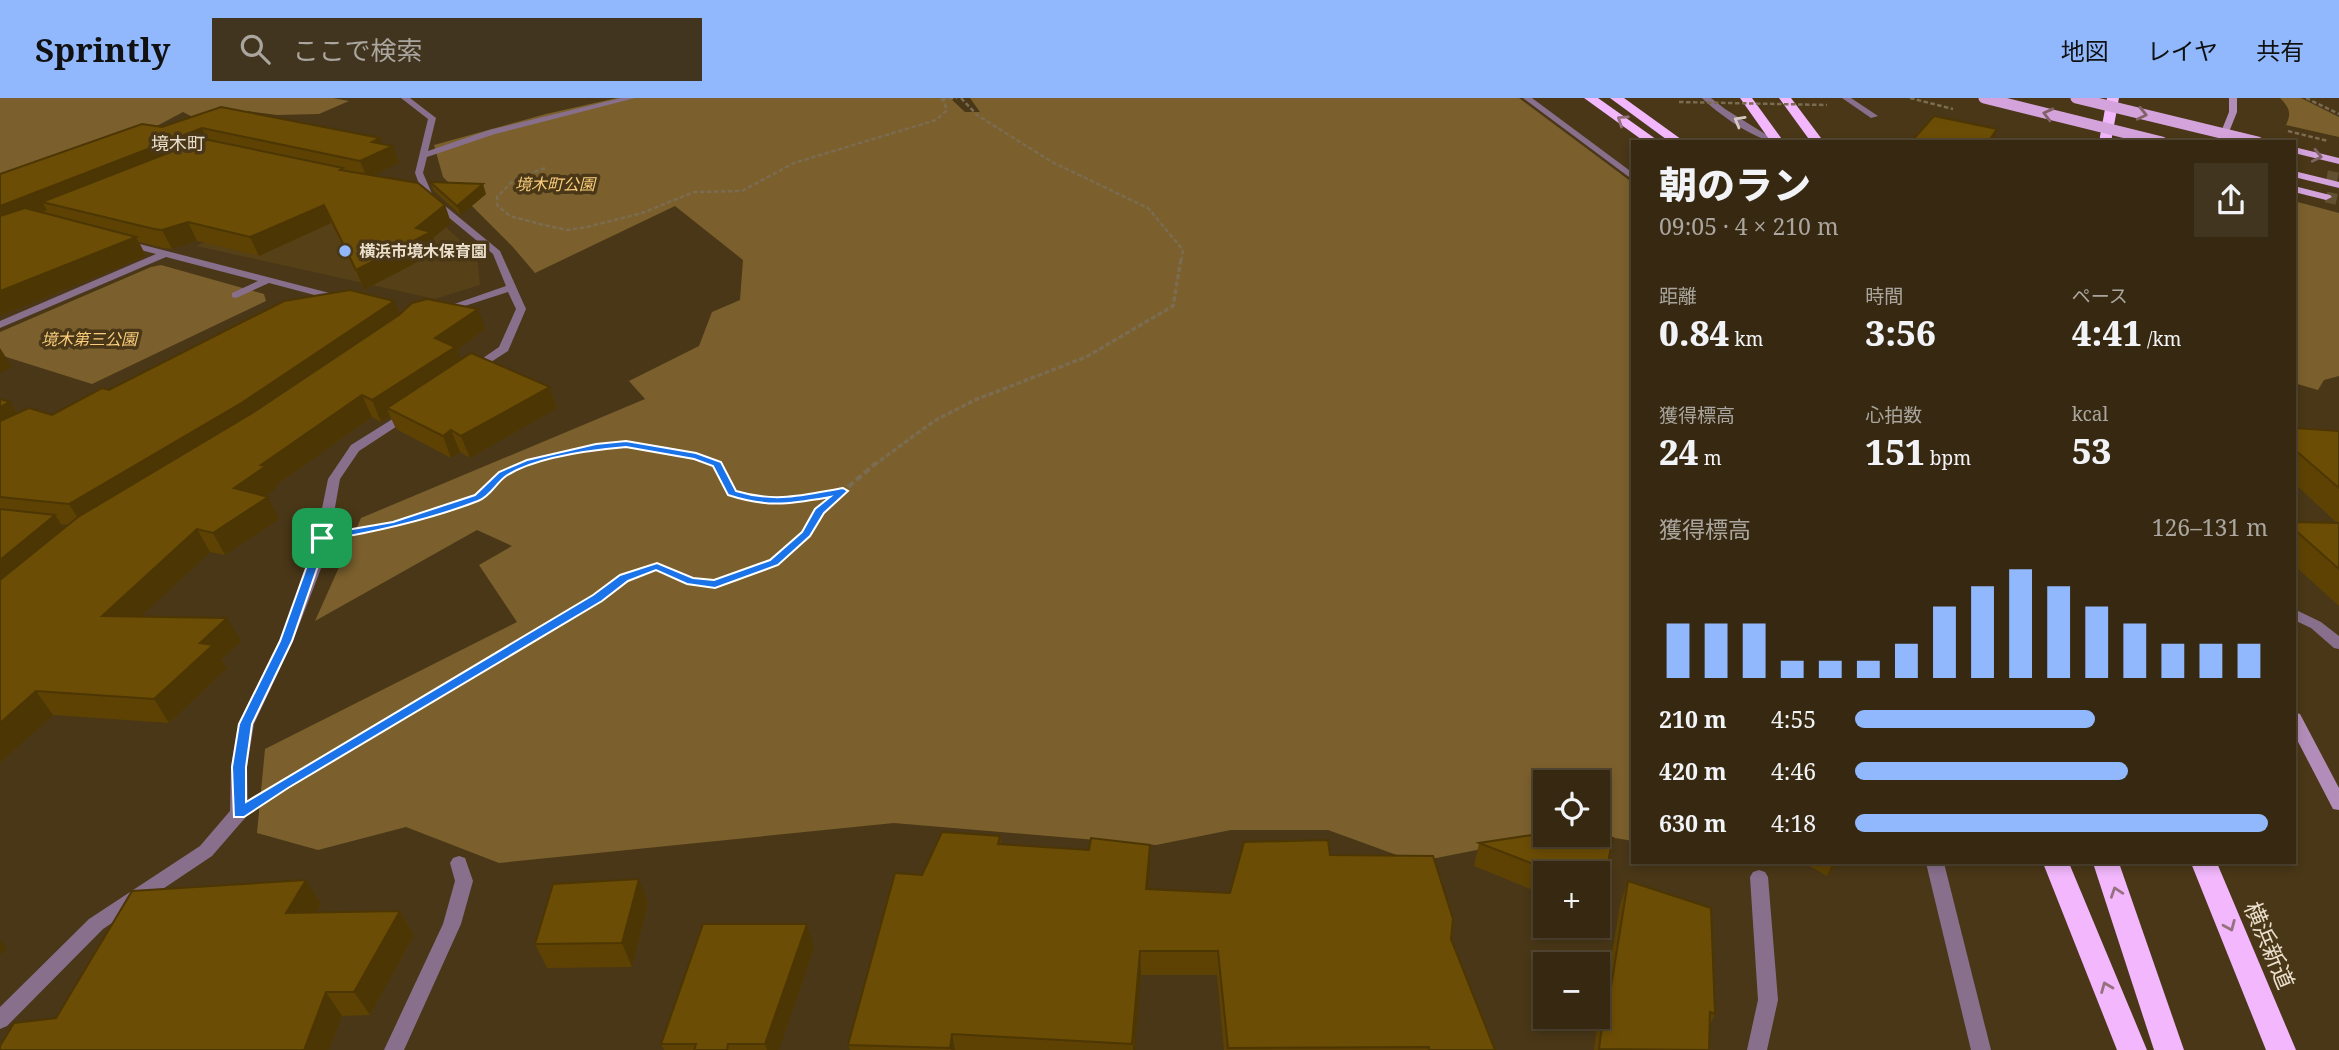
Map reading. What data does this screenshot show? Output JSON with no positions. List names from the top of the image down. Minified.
{"streets":{"highway":["横浜新道"]},"districts":["境木町"],"parks":["境木町公園","境木第三公園"],"places":["横浜市境木保育園"],"page":{"header":"Sprintly","search":"ここで検索","nav":["地図","レイヤ","共有"],"heading":["朝のラン","09:05 · 4 × 210 m"],"stats":[["距離","0.84 km"],["時間","3:56"],["ペース","4:41 /km"],["獲得標高","24 m"],["心拍数","151 bpm"],["kcal","53"]],"chart":["獲得標高","126–131 m"],"list":[{"name":"210 m","note":"4:55"},{"name":"420 m","note":"4:46"},{"name":"630 m","note":"4:18"}],"map_buttons":["+","−"]}}
